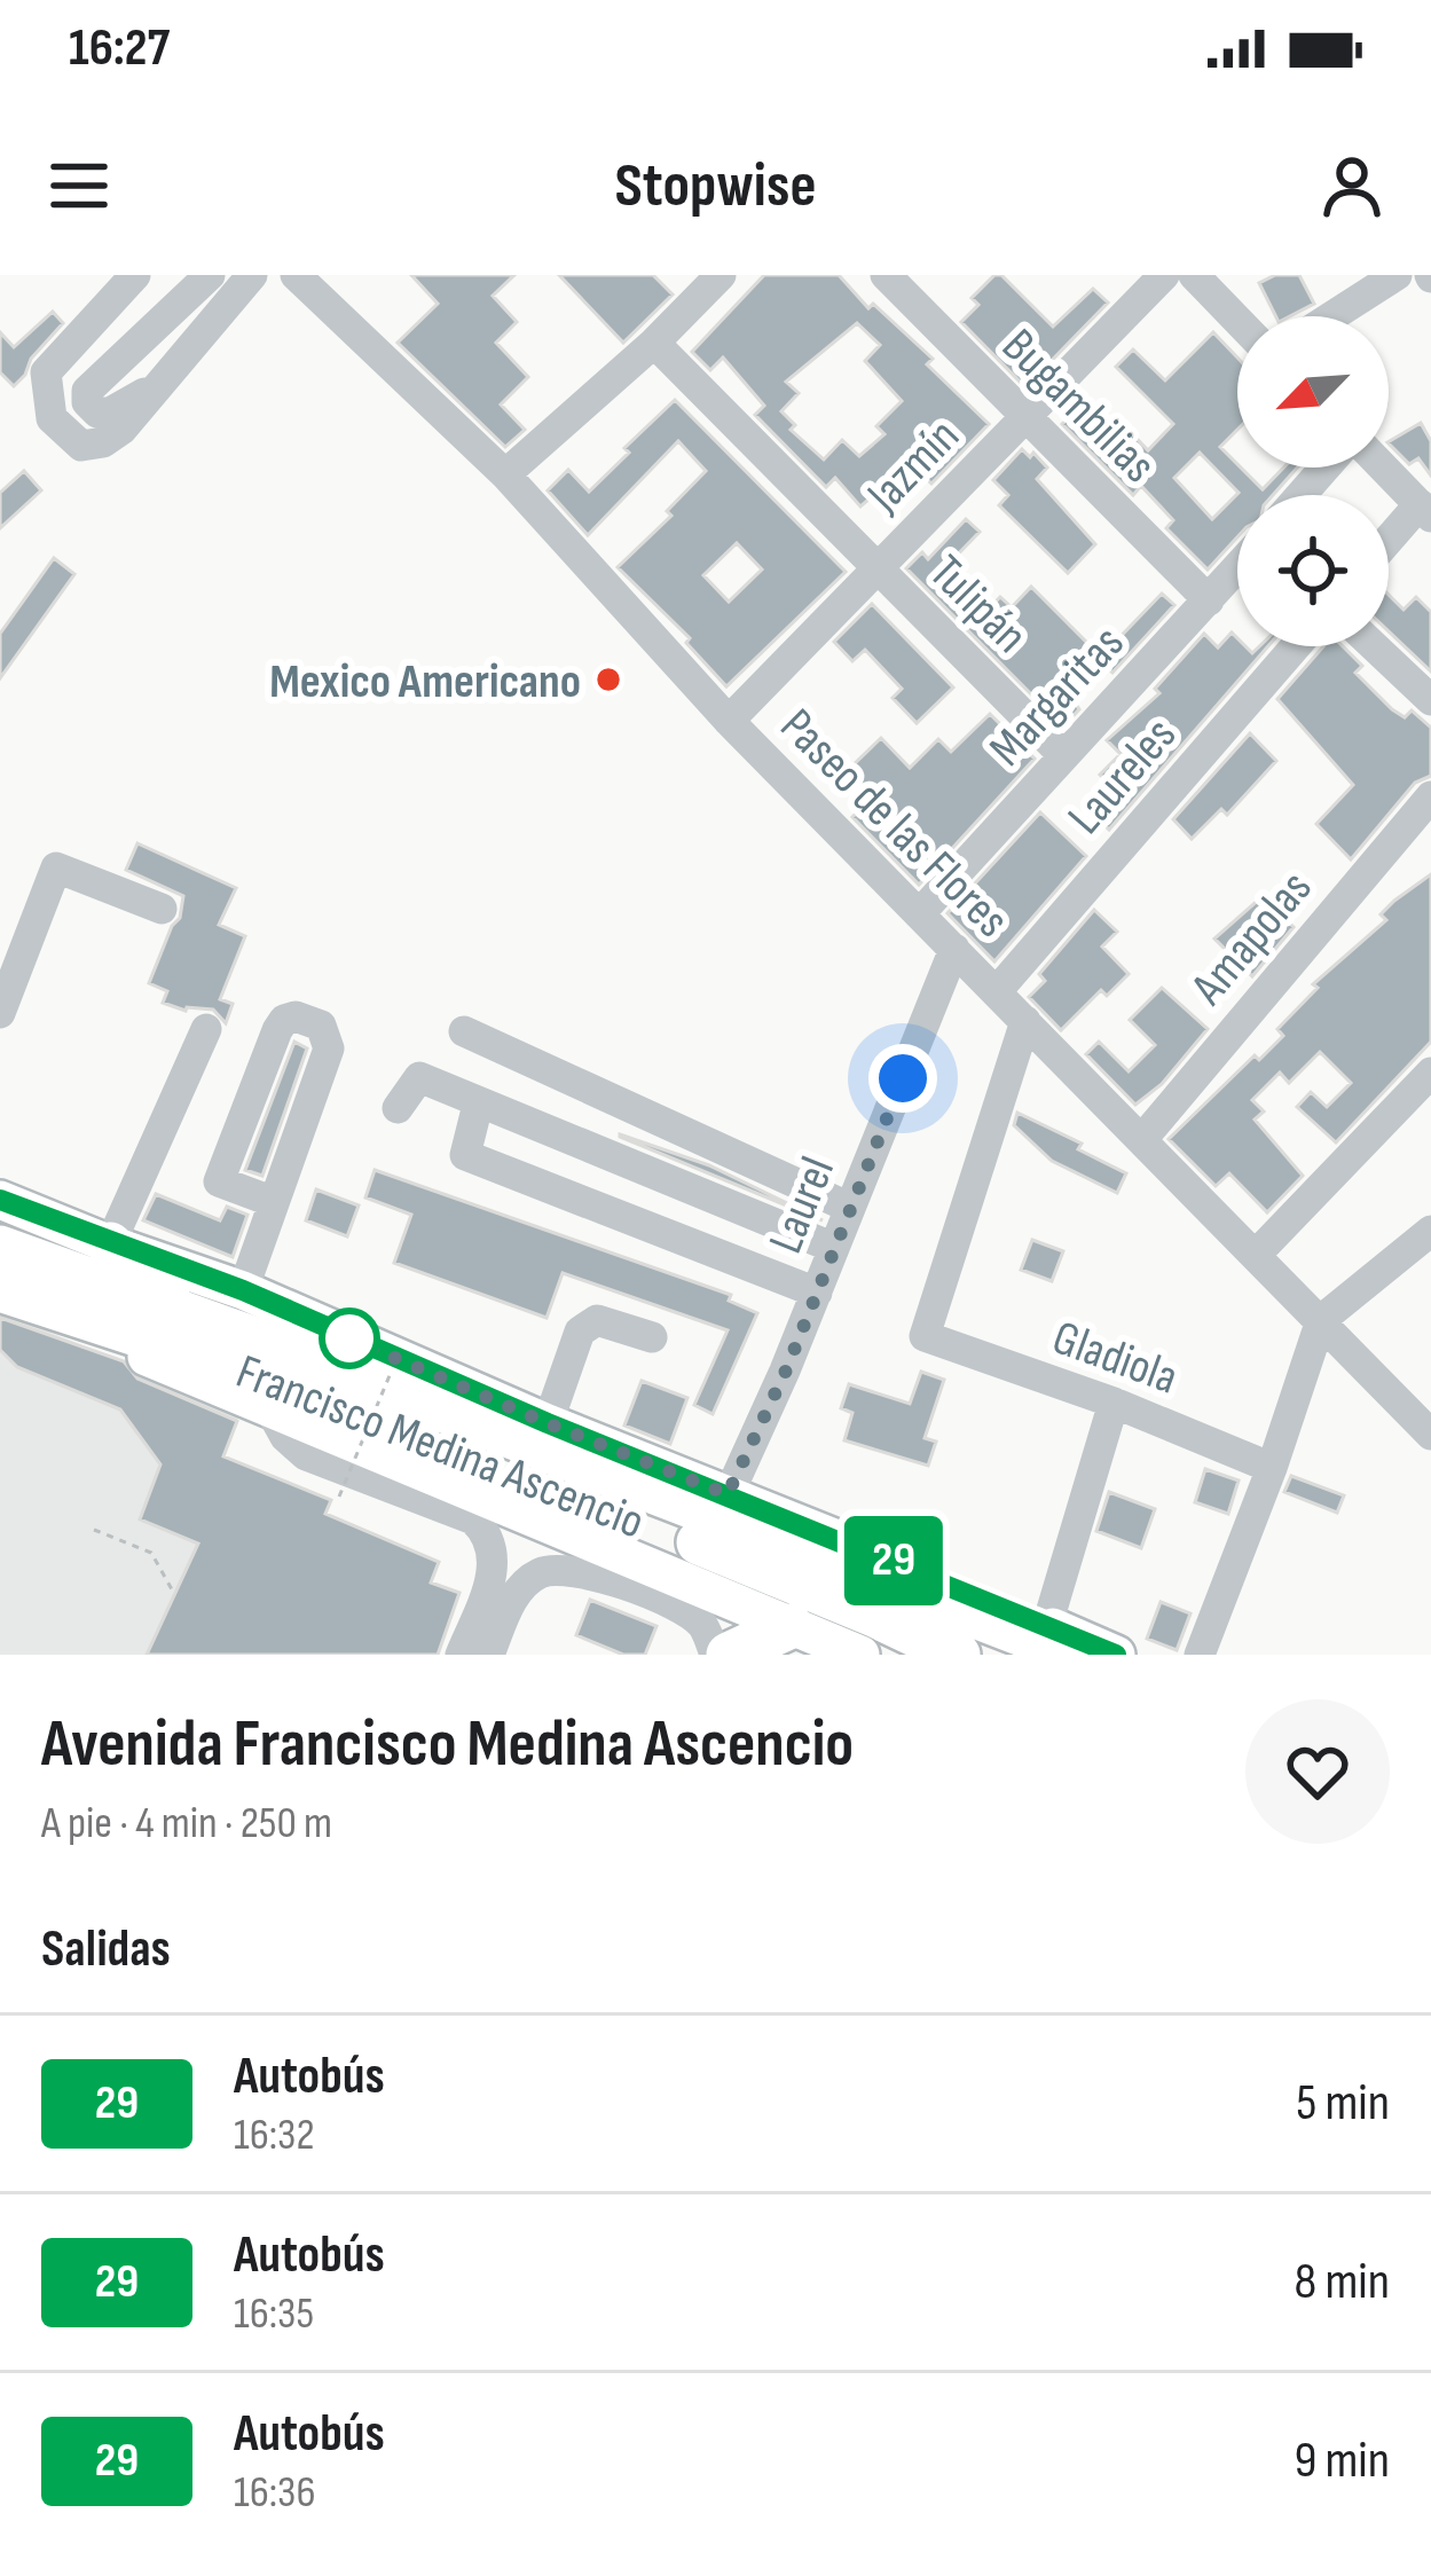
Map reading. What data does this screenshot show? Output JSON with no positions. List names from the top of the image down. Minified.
{"streets":{"highway":["Francisco Medina Ascencio"],"street":["Bugambilias","Jazmín","Tulipán","Margaritas","Laureles","Paseo de las Flores","Amapolas","Laurel","Gladiola"]},"crossings":[["Bugambilias","Jazmín"],["Bugambilias","Margaritas"],["Jazmín","Tulipán"],["Jazmín","Paseo de las Flores"],["Tulipán","Margaritas"],["Margaritas","Paseo de las Flores"],["Laureles","Paseo de las Flores"],["Paseo de las Flores","Amapolas"],["Paseo de las Flores","Laurel"],["Paseo de las Flores","Gladiola"],["Laurel","Francisco Medina Ascencio"]],"places":["Mexico Americano"],"lines":["bus line 29"],"north":"bottom left","page":{"status":"16:27","header":"Stopwise","on_map":"29","heading":[["Avenida Francisco Medina Ascencio","A pie · 4 min · 250 m"],"Salidas"],"list":[{"mark":"29","name":"Autobús","note":"16:32","value":"5 min"},{"mark":"29","name":"Autobús","note":"16:35","value":"8 min"},{"mark":"29","name":"Autobús","note":"16:36","value":"9 min"}]}}
